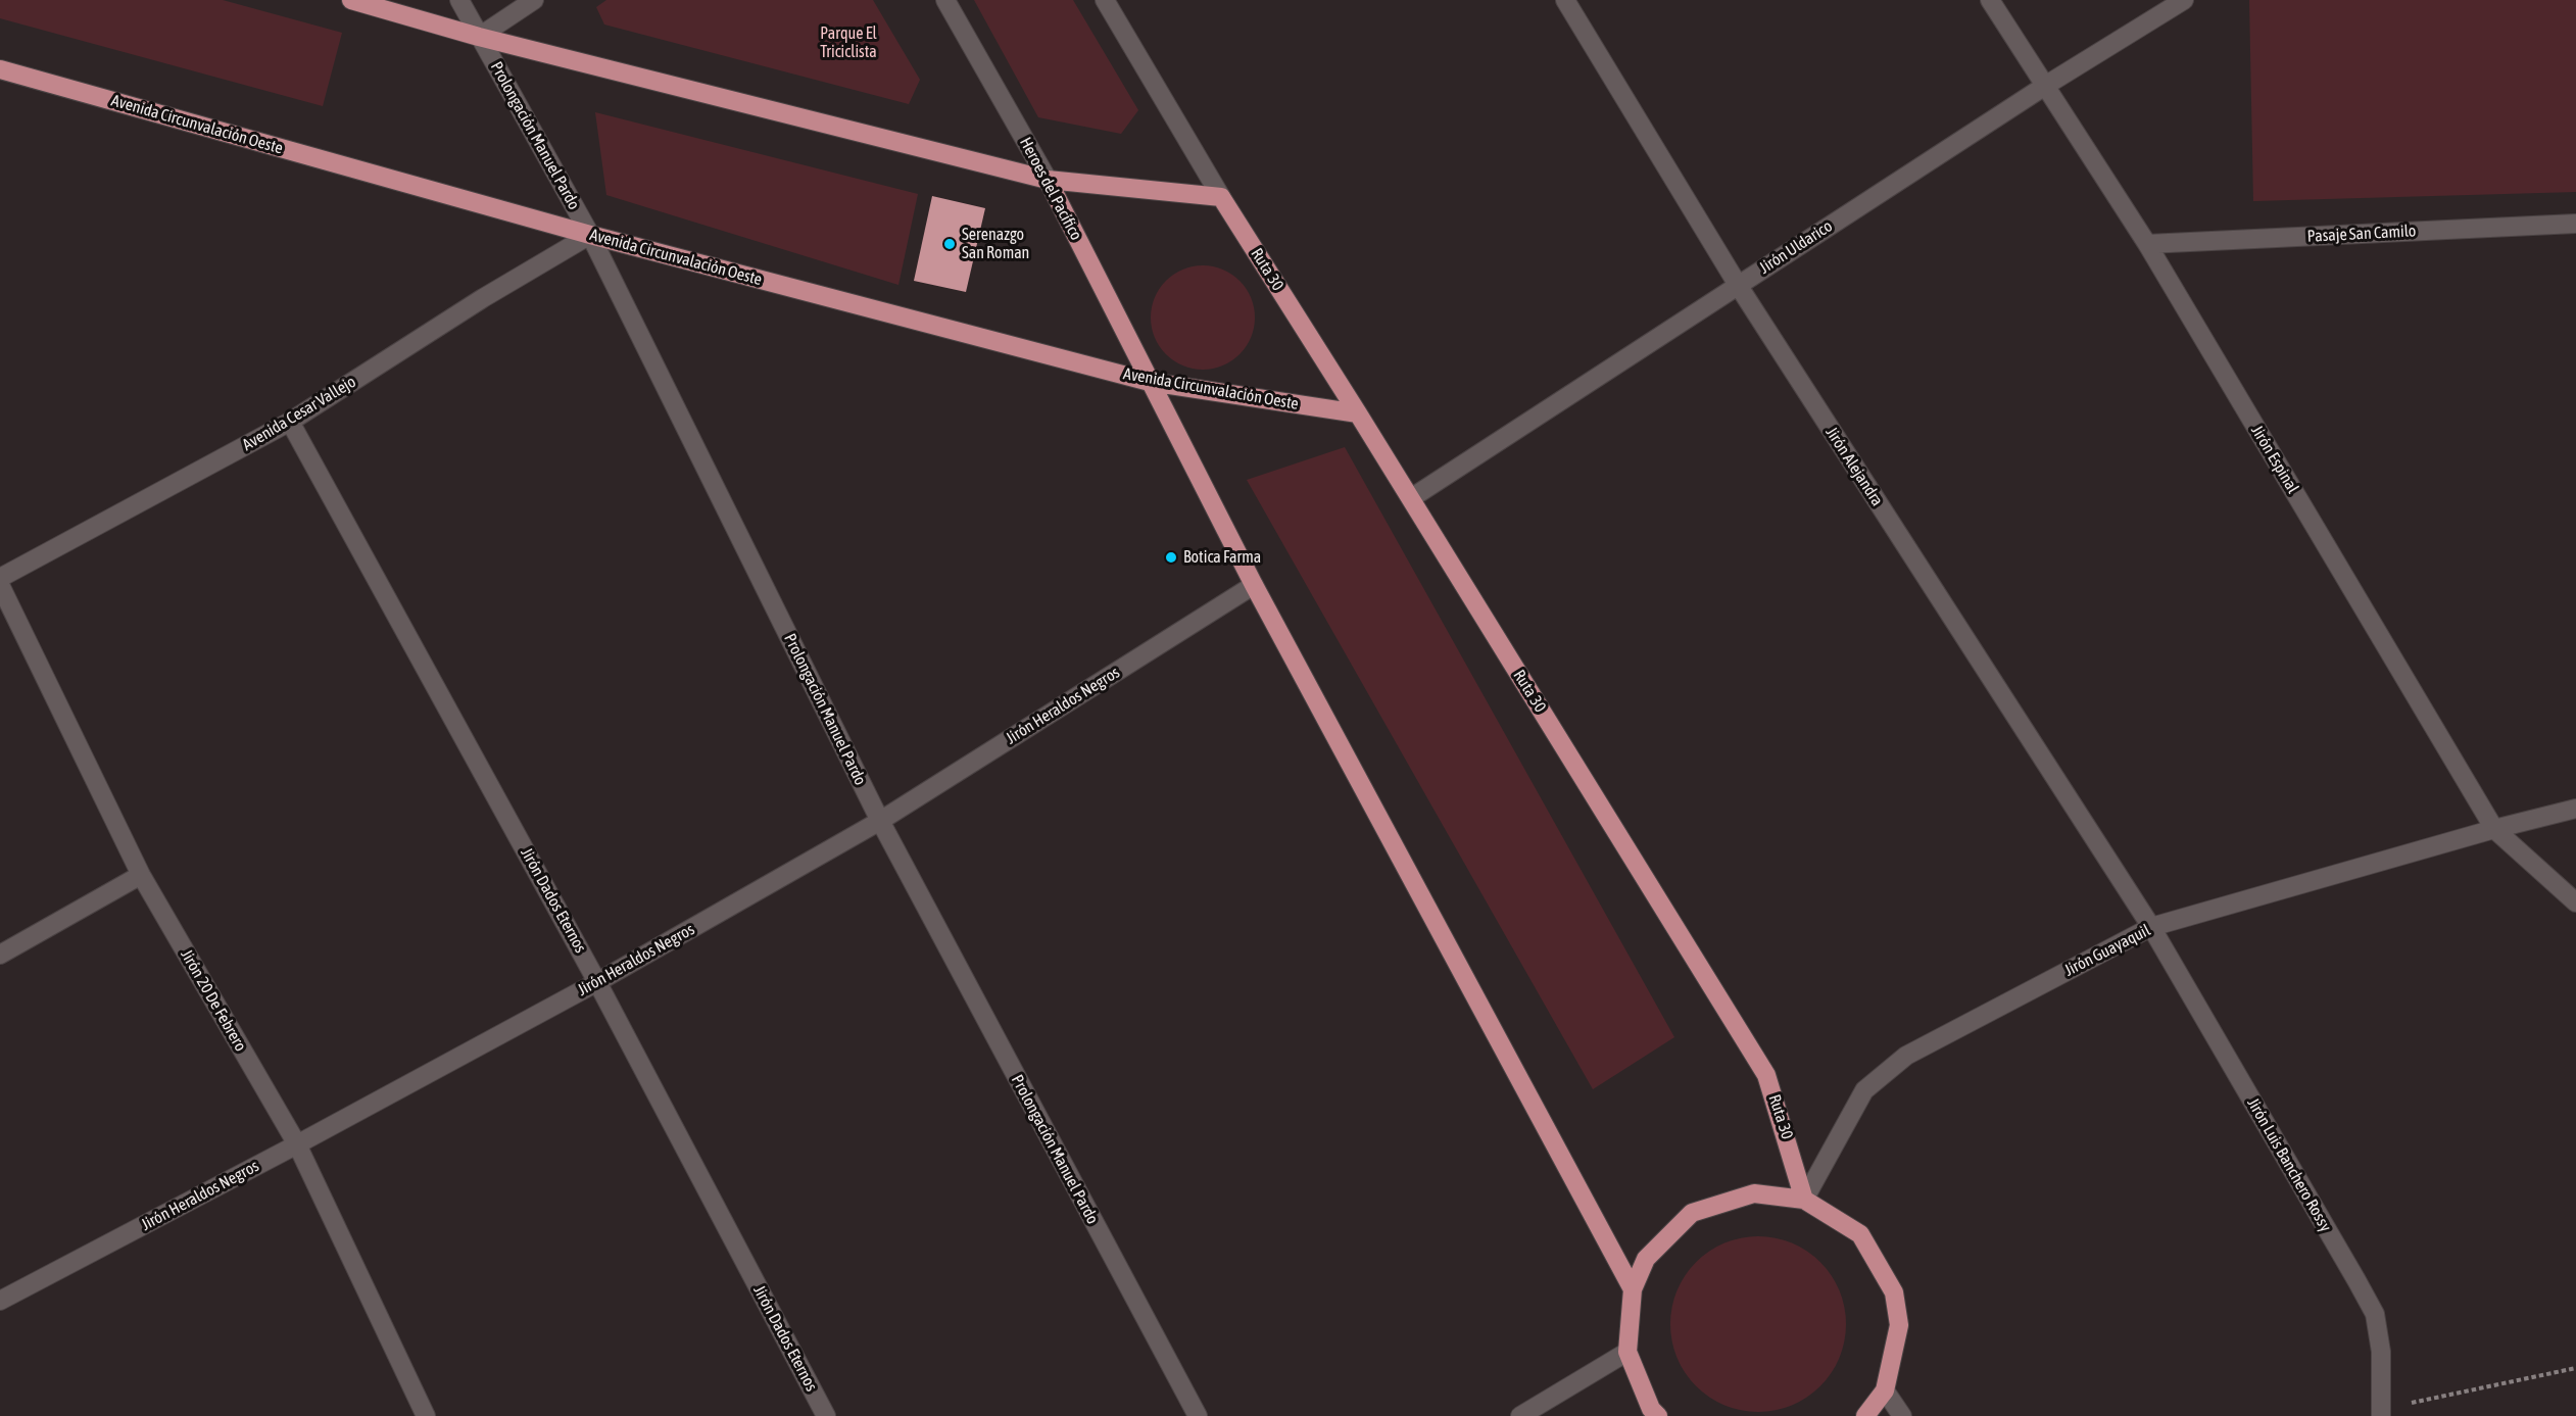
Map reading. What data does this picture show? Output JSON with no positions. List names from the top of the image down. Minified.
{"streets":{"highway":["Avenida Circunvalación Oeste","Heroes del Pacífico","Ruta 30"],"street":["Prolongación Manuel Pardo","Pasaje San Camilo","Jirón Uldarico","Avenida Cesar Vallejo","Jirón Espinal","Jirón Alejandra","Jirón Heraldos Negros","Jirón Dados Eternos","Jirón Guayaquil","Jirón 20 De Febrero","Jirón Luis Banchero Rossy"]},"crossings":[["Avenida Circunvalación Oeste","Prolongación Manuel Pardo"],["Avenida Circunvalación Oeste","Heroes del Pacífico"],["Avenida Circunvalación Oeste","Ruta 30"],["Avenida Circunvalación Oeste","Avenida Cesar Vallejo"],["Prolongación Manuel Pardo","Avenida Cesar Vallejo"],["Prolongación Manuel Pardo","Jirón Heraldos Negros"],["Pasaje San Camilo","Jirón Espinal"],["Jirón Uldarico","Ruta 30"],["Jirón Uldarico","Jirón Espinal"],["Jirón Uldarico","Jirón Alejandra"],["Ruta 30","Jirón Guayaquil"],["Avenida Cesar Vallejo","Jirón Dados Eternos"],["Jirón Espinal","Jirón Guayaquil"],["Jirón Alejandra","Jirón Guayaquil"],["Jirón Alejandra","Jirón Luis Banchero Rossy"],["Jirón Heraldos Negros","Jirón Dados Eternos"],["Jirón Heraldos Negros","Jirón 20 De Febrero"],["Jirón Guayaquil","Jirón Luis Banchero Rossy"]],"parks":["Parque El Triciclista"],"places":["Serenazgo San Roman","Botica Farma"]}
